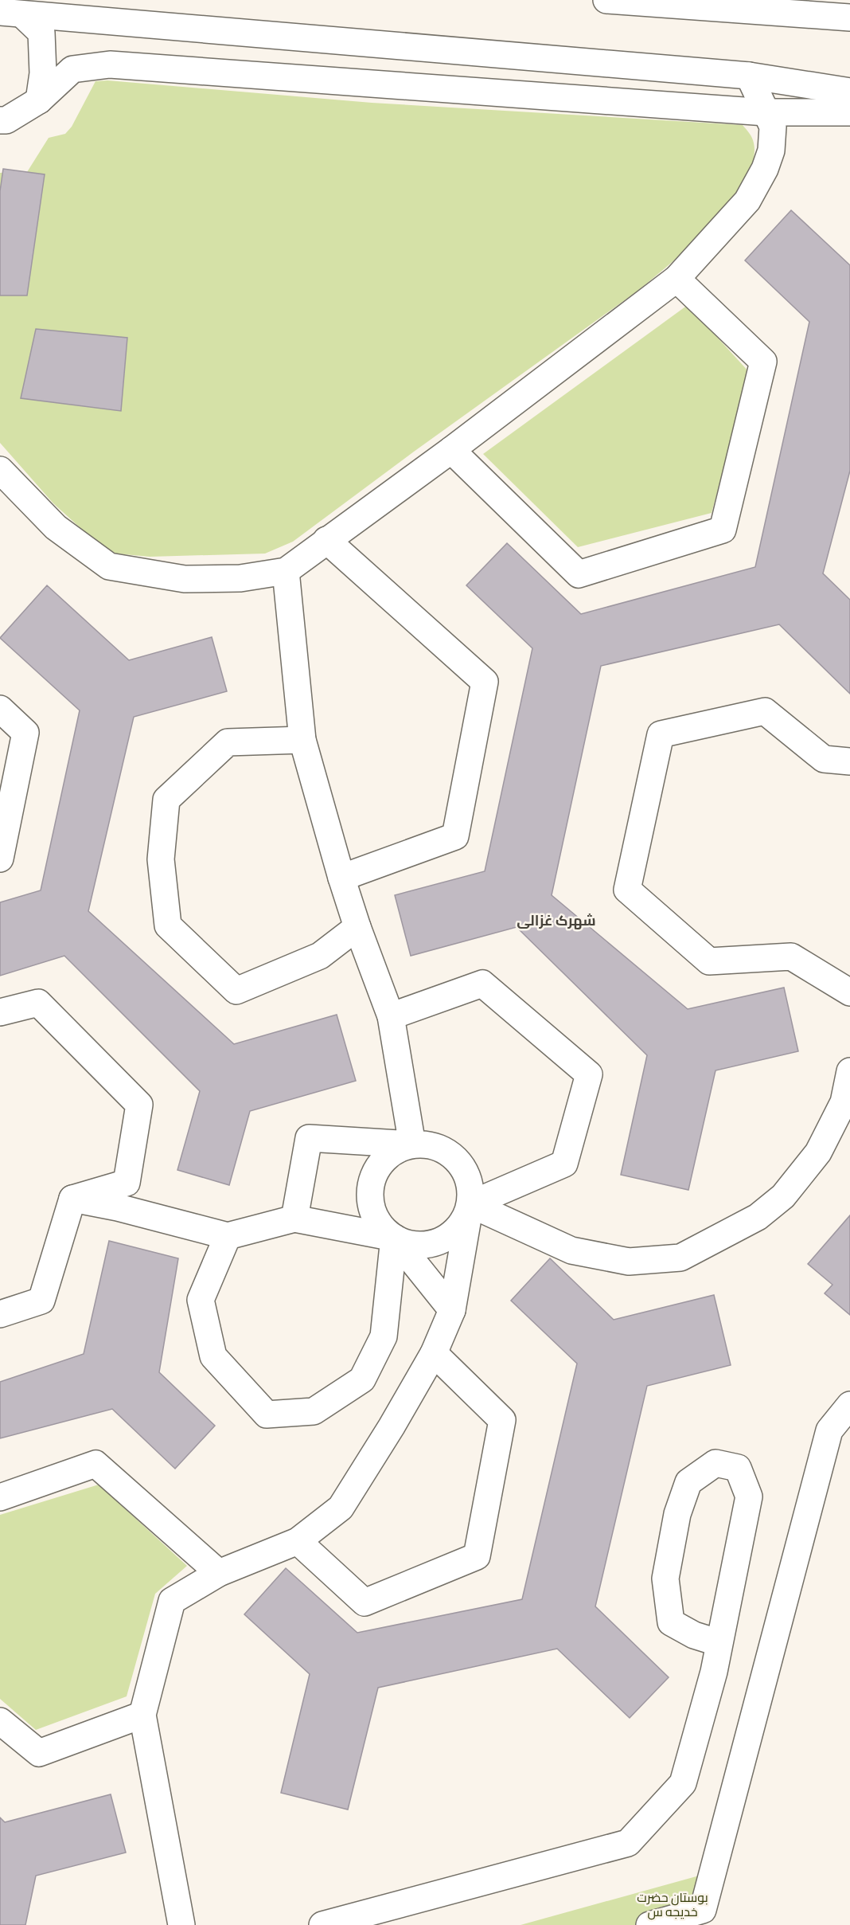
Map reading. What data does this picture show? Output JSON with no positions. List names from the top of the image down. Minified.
{"districts":["شهرک غزالی"],"parks":["بوستان حضرت خدیجه س"]}
